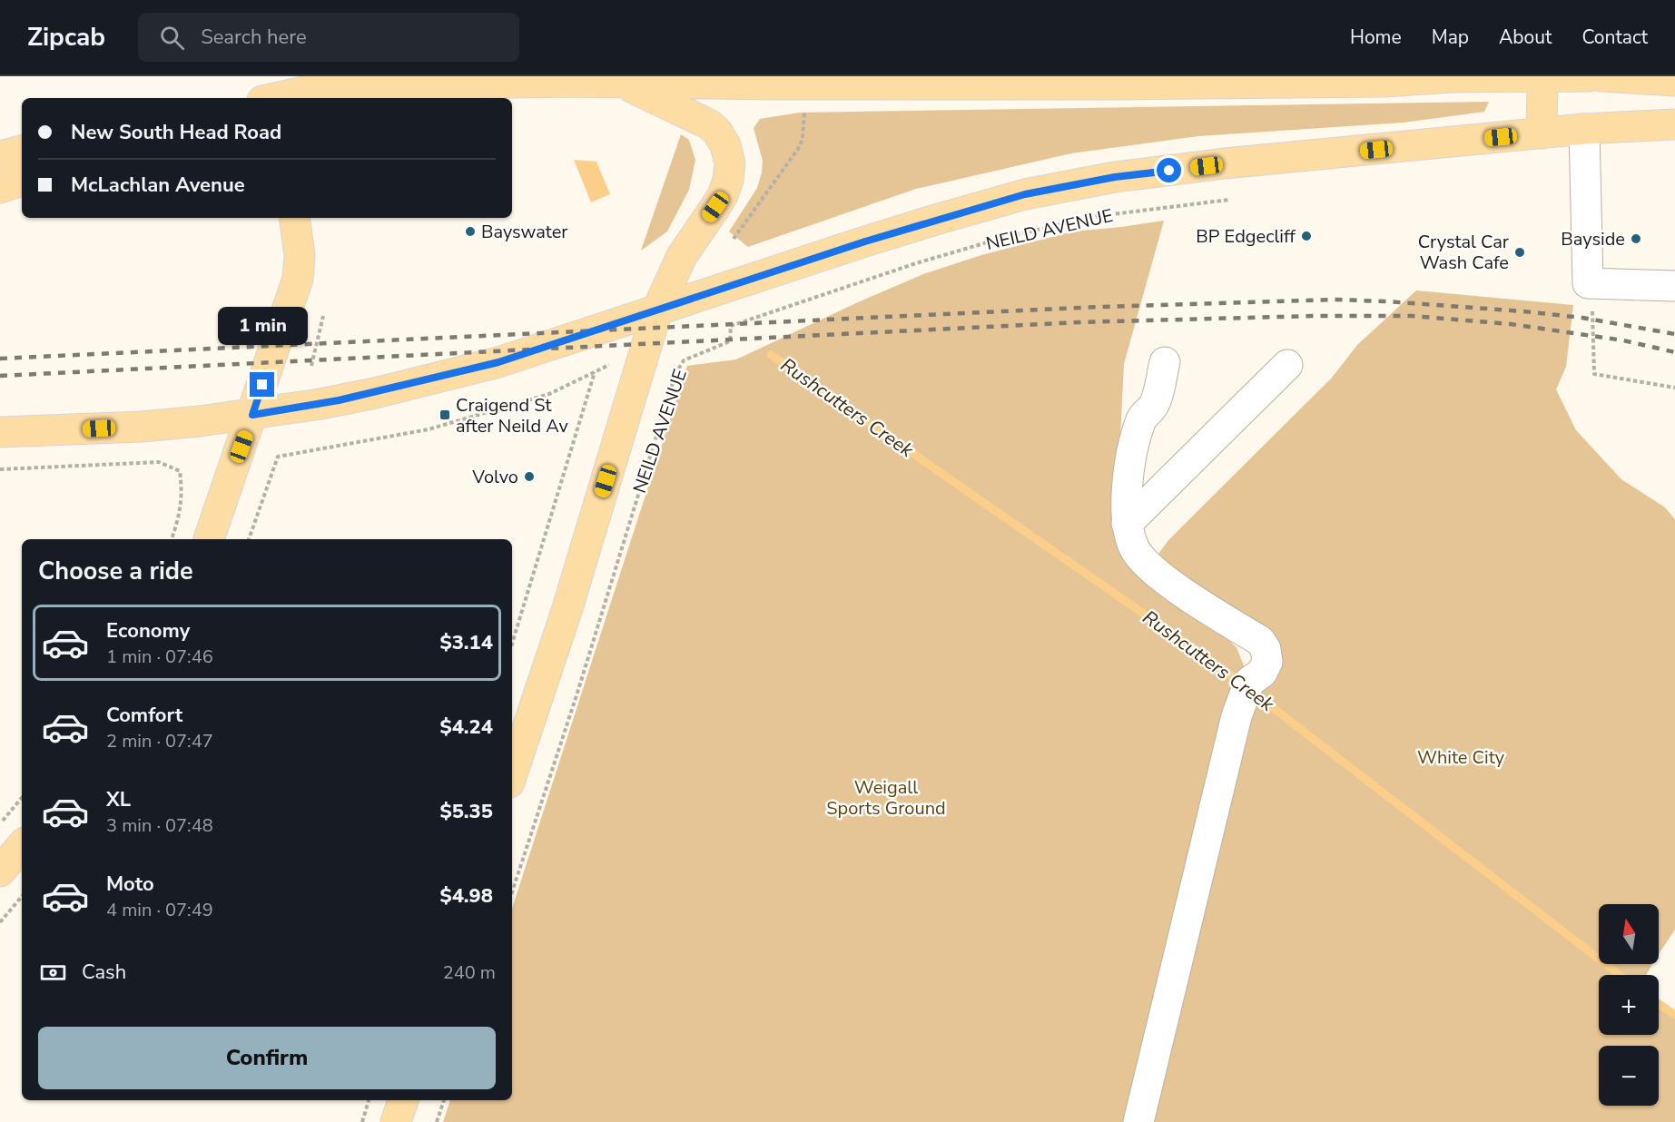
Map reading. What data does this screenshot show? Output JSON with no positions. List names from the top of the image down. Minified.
{"streets":{"main road":["NEILD AVENUE"]},"water":["Rushcutters Creek"],"parks":["White City","Weigall Sports Ground"],"places":{"other":["Bayswater","BP Edgecliff","Bayside","Crystal Car Wash Cafe","Volvo"],"transit":["Craigend St after Neild Av"]},"north":"top","page":{"header":"Zipcab","search":"Search here","nav":["Home","Map","About","Contact"],"banner":["New South Head Road","McLachlan Avenue"],"bubble":"1 min","heading":"Choose a ride","list":[{"name":"Economy","note":"1 min · 07:46","value":"$3.14"},{"name":"Comfort","note":"2 min · 07:47","value":"$4.24"},{"name":"XL","note":"3 min · 07:48","value":"$5.35"},{"name":"Moto","note":"4 min · 07:49","value":"$4.98"}],"map_buttons":["+","−"],"pay":["Cash","240 m"],"buttons":"Confirm"}}
